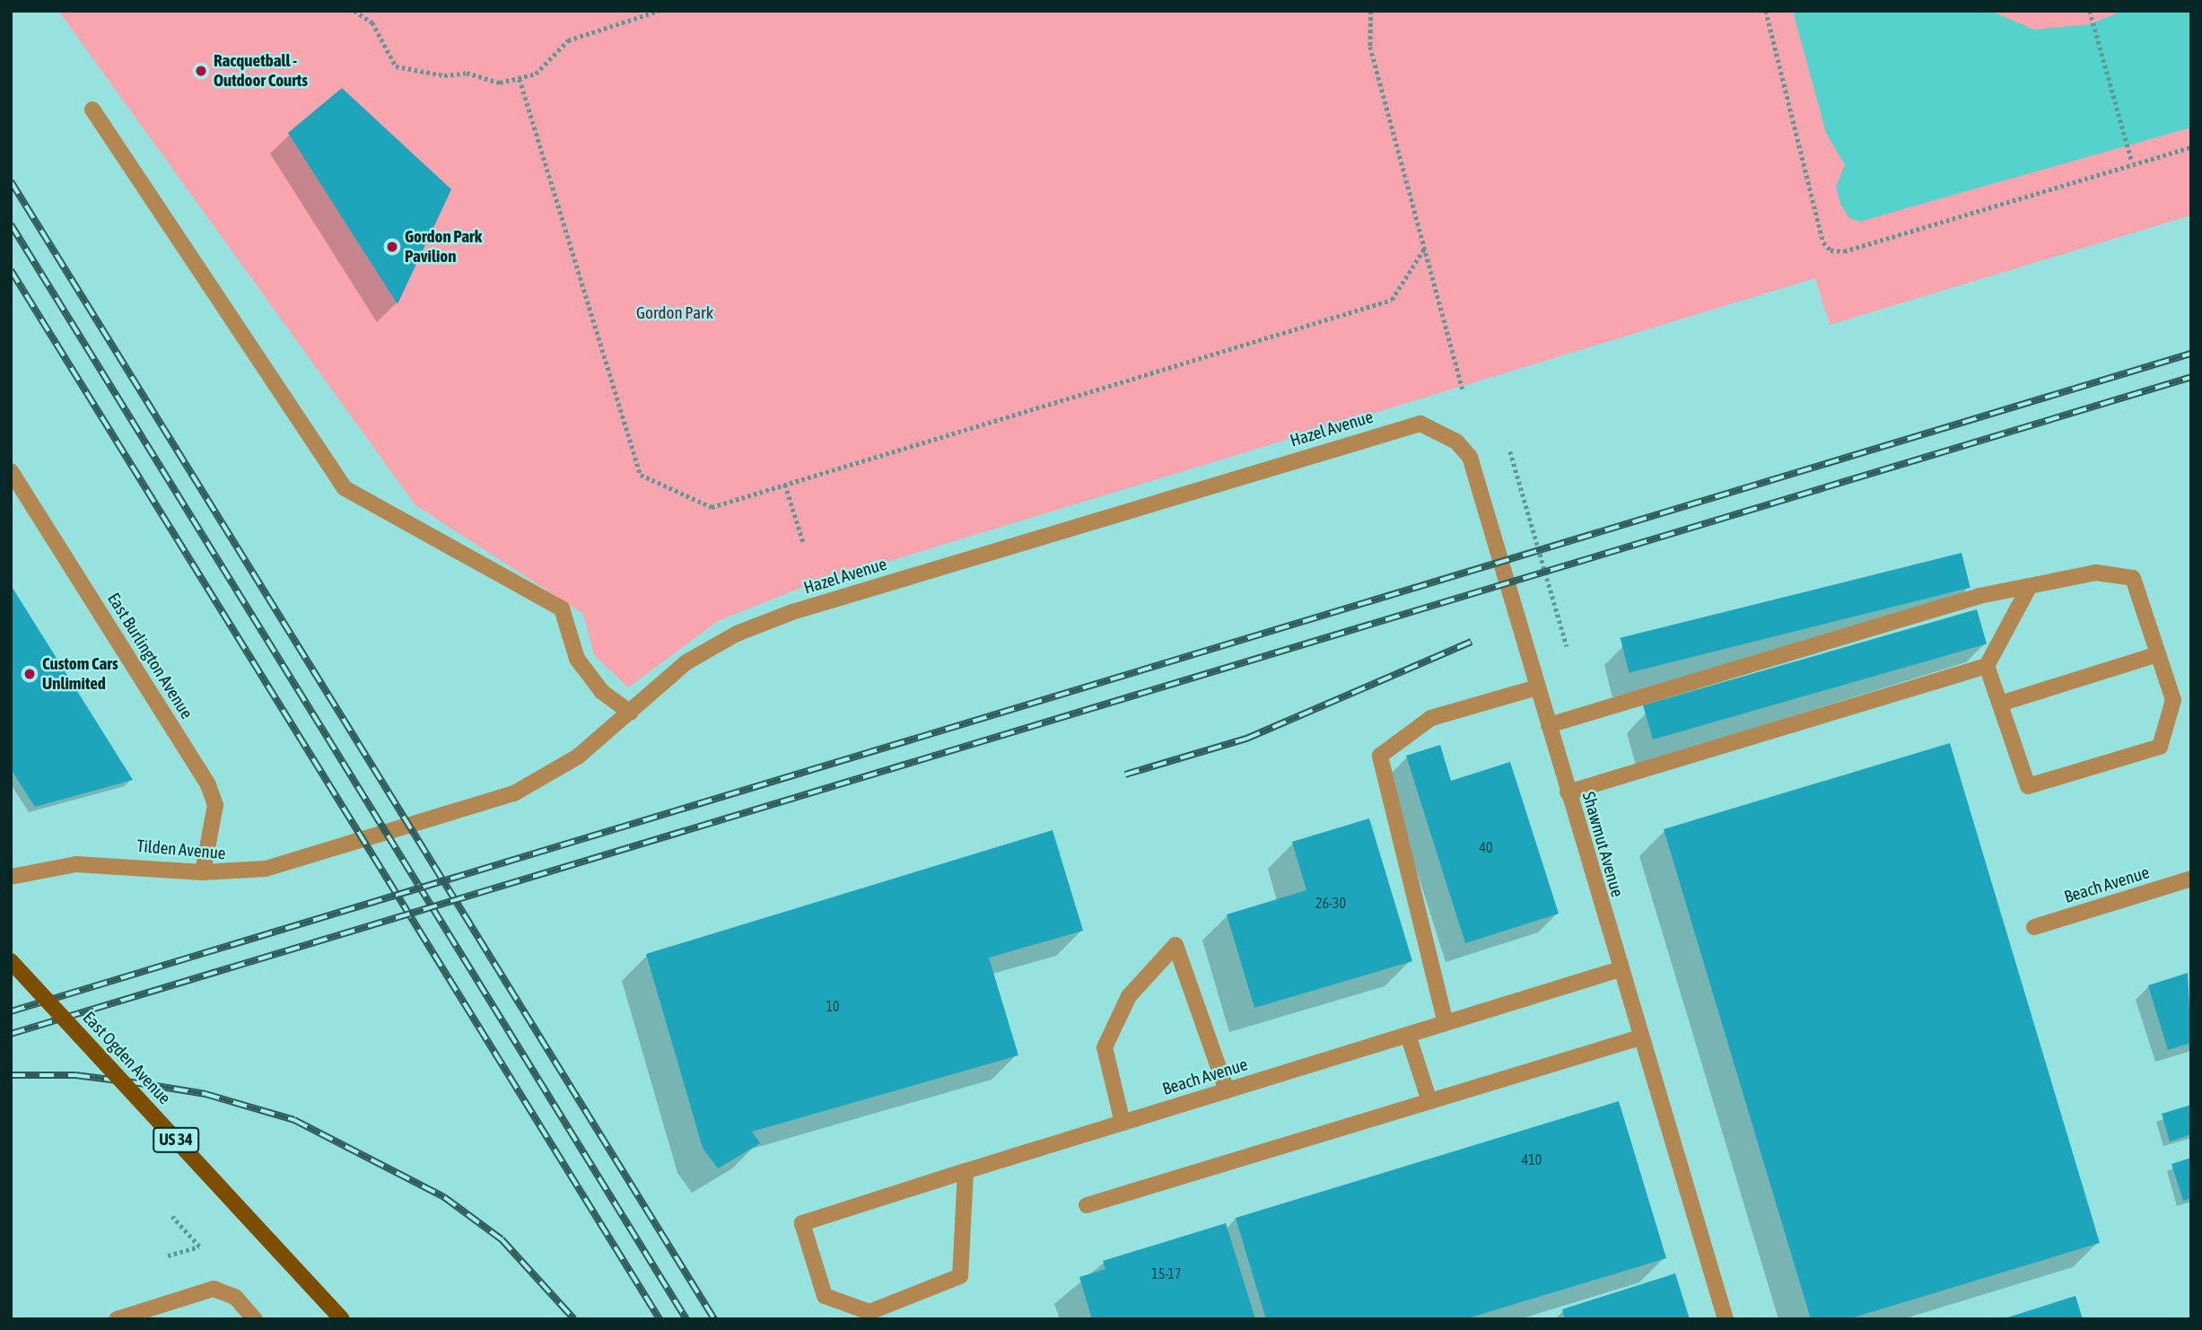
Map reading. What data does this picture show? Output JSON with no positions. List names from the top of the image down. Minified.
{"streets":{"main road":["East Ogden Avenue","US 34"],"street":["Hazel Avenue","East Burlington Avenue","Shawmut Avenue","Tilden Avenue","Beach Avenue"]},"crossings":[["Hazel Avenue","Shawmut Avenue"],["Hazel Avenue","Tilden Avenue"],["East Burlington Avenue","Tilden Avenue"],["Shawmut Avenue","Beach Avenue"]],"parks":["Gordon Park"],"places":["Racquetball - Outdoor Courts","Gordon Park Pavilion","Custom Cars Unlimited"],"house_numbers":["40","26-30","10","410","15-17"]}
